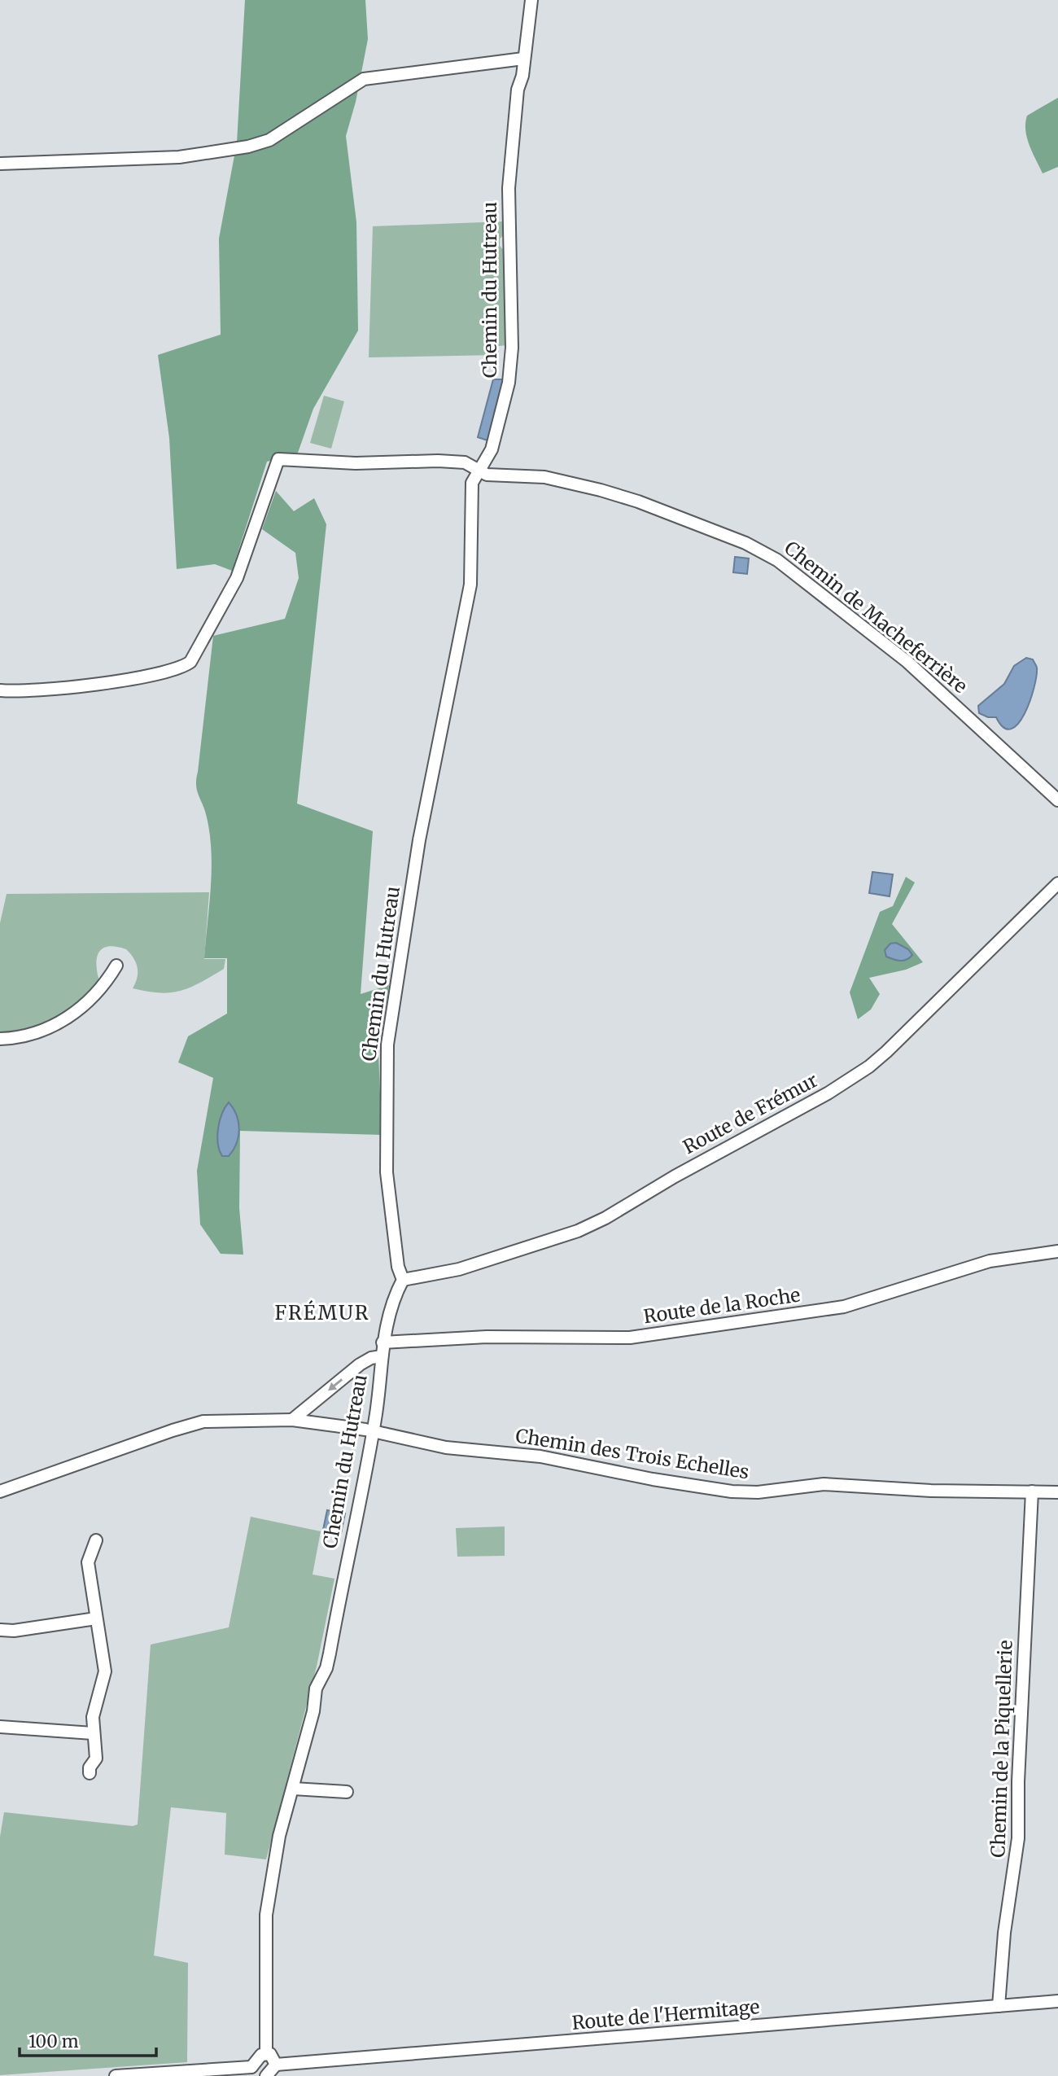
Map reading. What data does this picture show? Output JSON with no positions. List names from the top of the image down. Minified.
{"streets":{"street":["Chemin du Hutreau","Chemin de Macheferrière","Route de Frémur","Route de la Roche","Chemin des Trois Echelles","Chemin de la Piquellerie","Route de l'Hermitage"]},"crossings":[["Chemin du Hutreau","Chemin de Macheferrière"],["Chemin du Hutreau","Route de Frémur"],["Chemin du Hutreau","Route de la Roche"],["Chemin du Hutreau","Chemin des Trois Echelles"],["Chemin des Trois Echelles","Chemin de la Piquellerie"],["Chemin de la Piquellerie","Route de l'Hermitage"]],"districts":["FRÉMUR"],"scale_bar":"100 m"}
